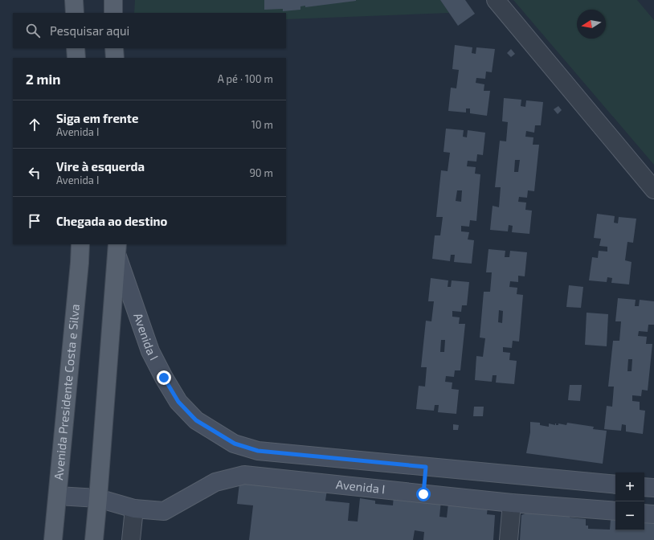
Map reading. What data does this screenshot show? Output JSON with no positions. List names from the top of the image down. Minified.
{"streets":{"main road":["Avenida Presidente Costa e Silva"],"street":["Avenida I"]},"crossings":[["Avenida I","Avenida Presidente Costa e Silva"]],"north":"left","page":{"search":"Pesquisar aqui","heading":["2 min","A pé · 100 m"],"list":[["Siga em frente","Avenida I","10 m"],["Vire à esquerda","Avenida I","90 m"],"Chegada ao destino"],"map_buttons":["+","−"]}}
